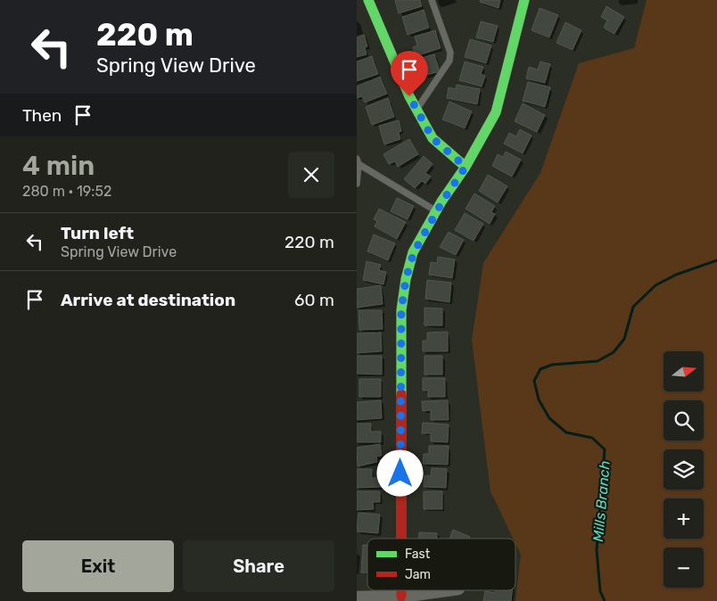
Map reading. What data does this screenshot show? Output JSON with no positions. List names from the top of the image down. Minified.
{"water":["Mills Branch"],"legend":["Fast","Jam"],"north":"right","page":{"turn":["220 m","Spring View Drive"],"then":"Then","heading":["4 min","280 m · 19:52"],"list":[{"name":"Turn left","note":"Spring View Drive","value":"220 m"},{"name":"Arrive at destination","value":"60 m"}],"map_buttons":["+","−"],"buttons":["Exit","Share"]}}
